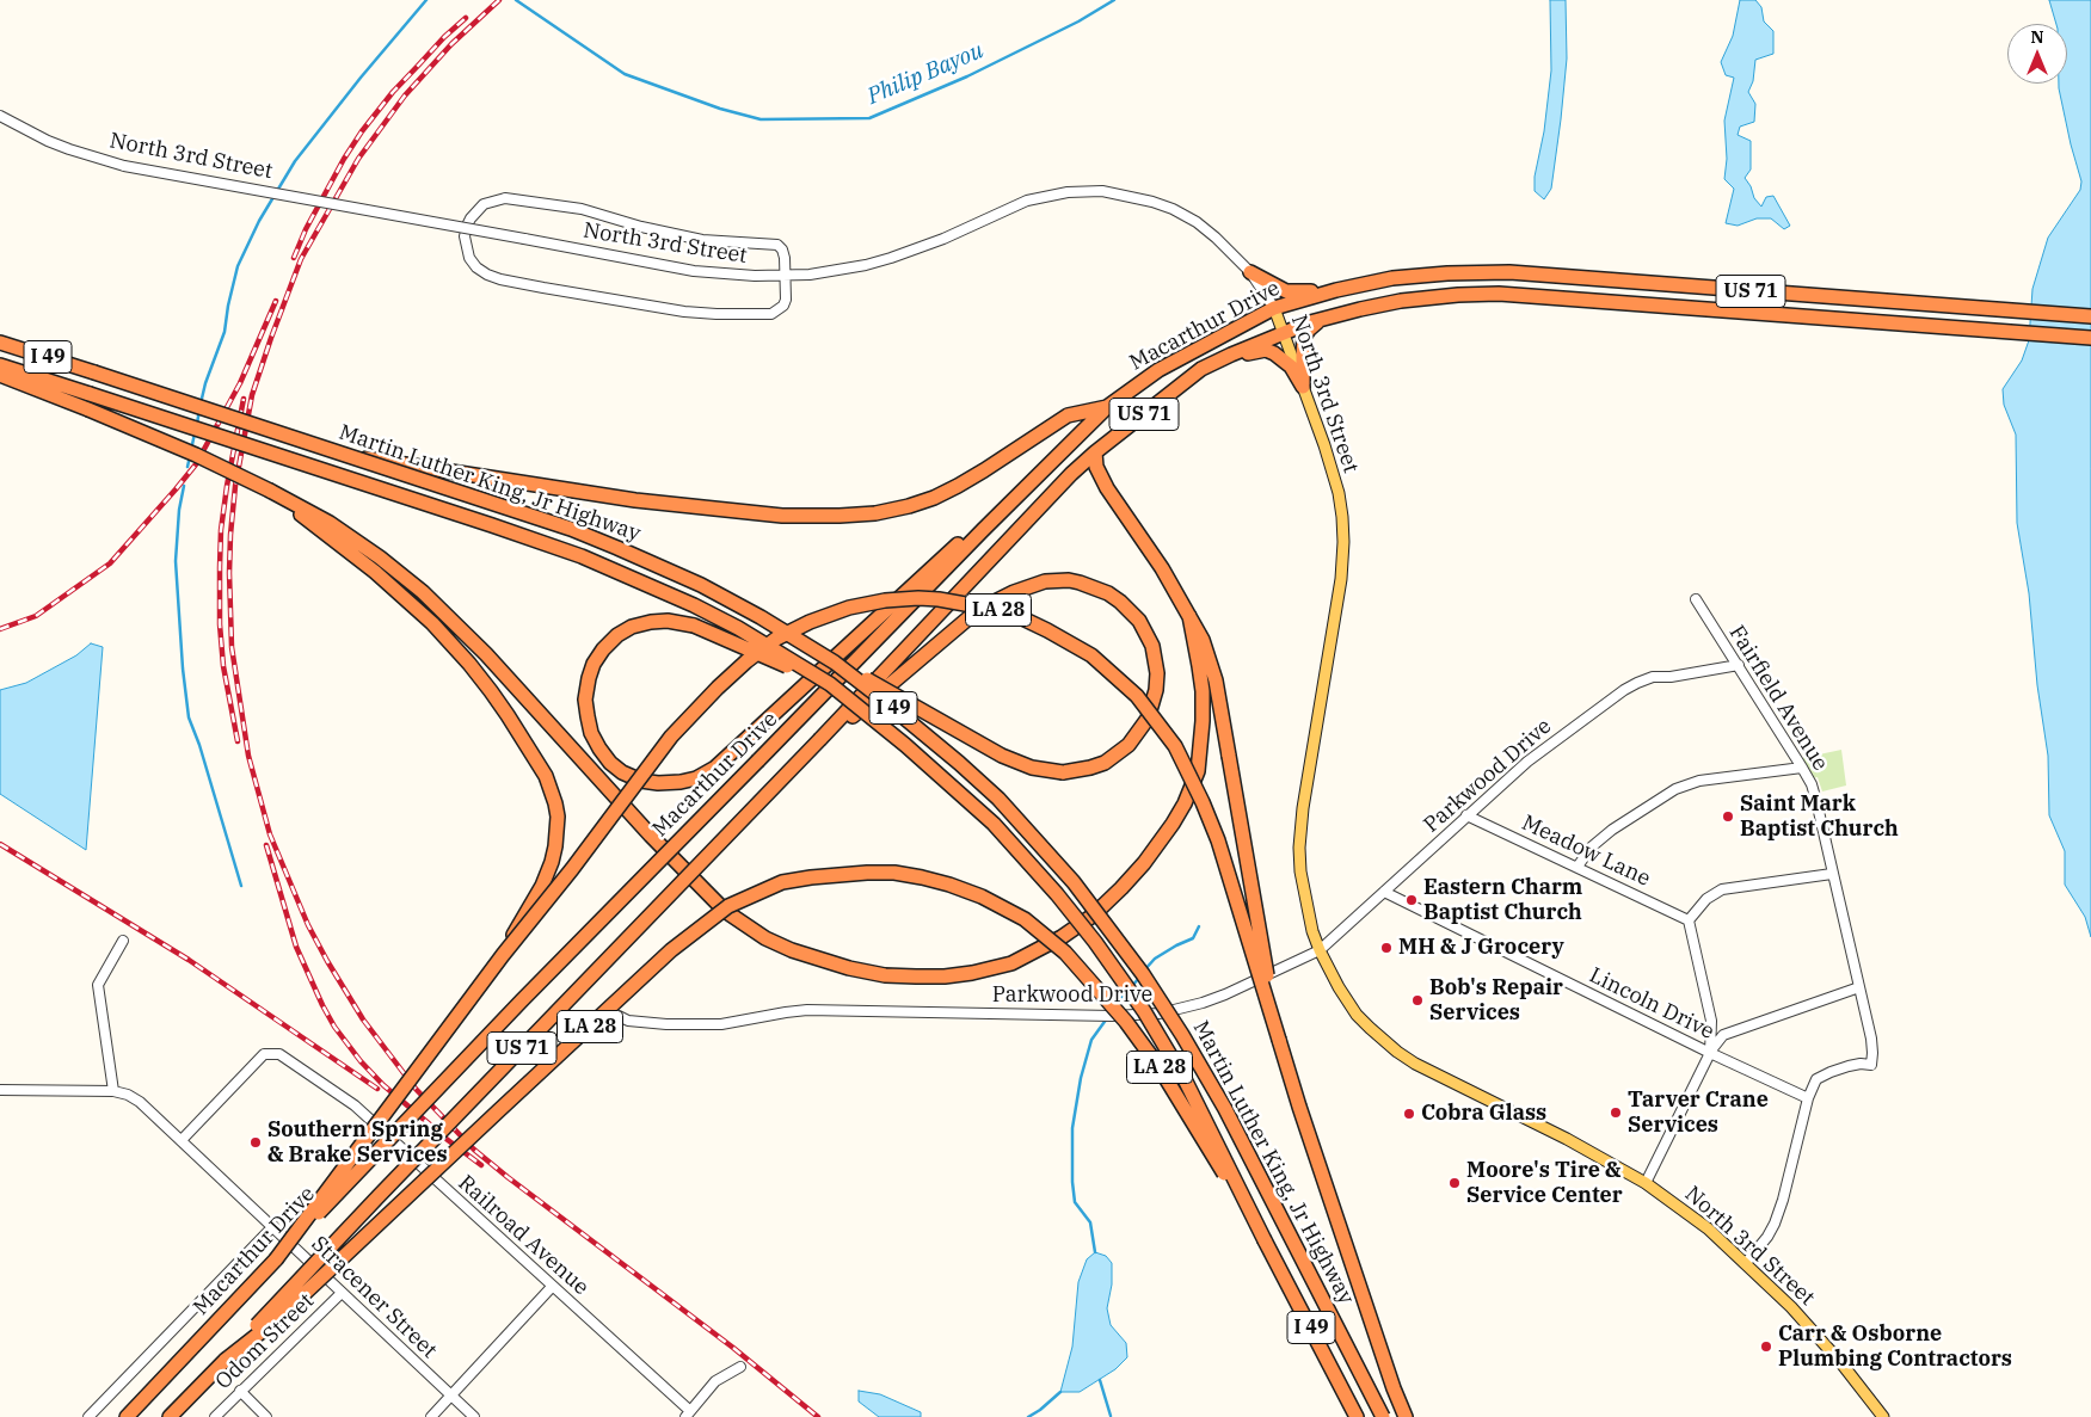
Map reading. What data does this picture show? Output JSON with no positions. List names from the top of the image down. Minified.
{"streets":{"highway":["US 71","Macarthur Drive","I 49","Martin Luther King, Jr Highway","LA 28"],"main road":["North 3rd Street"],"street":["Fairfield Avenue","Parkwood Drive","Meadow Lane","Lincoln Drive","Railroad Avenue","Stracener Street","Odom Street"]},"crossings":[["North 3rd Street","Macarthur Drive"],["North 3rd Street","Parkwood Drive"],["Macarthur Drive","LA 28"],["Martin Luther King, Jr Highway","LA 28"],["Fairfield Avenue","Parkwood Drive"],["Fairfield Avenue","Lincoln Drive"],["Parkwood Drive","Meadow Lane"],["Parkwood Drive","Lincoln Drive"],["Railroad Avenue","Stracener Street"],["Stracener Street","Odom Street"]],"water":["Philip Bayou"],"places":["Saint Mark Baptist Church","Eastern Charm Baptist Church","MH & J Grocery","Bob's Repair Services","Tarver Crane Services","Cobra Glass","Southern Spring & Brake Services","Moore's Tire & Service Center","Carr & Osborne Plumbing Contractors"],"north":"top"}
